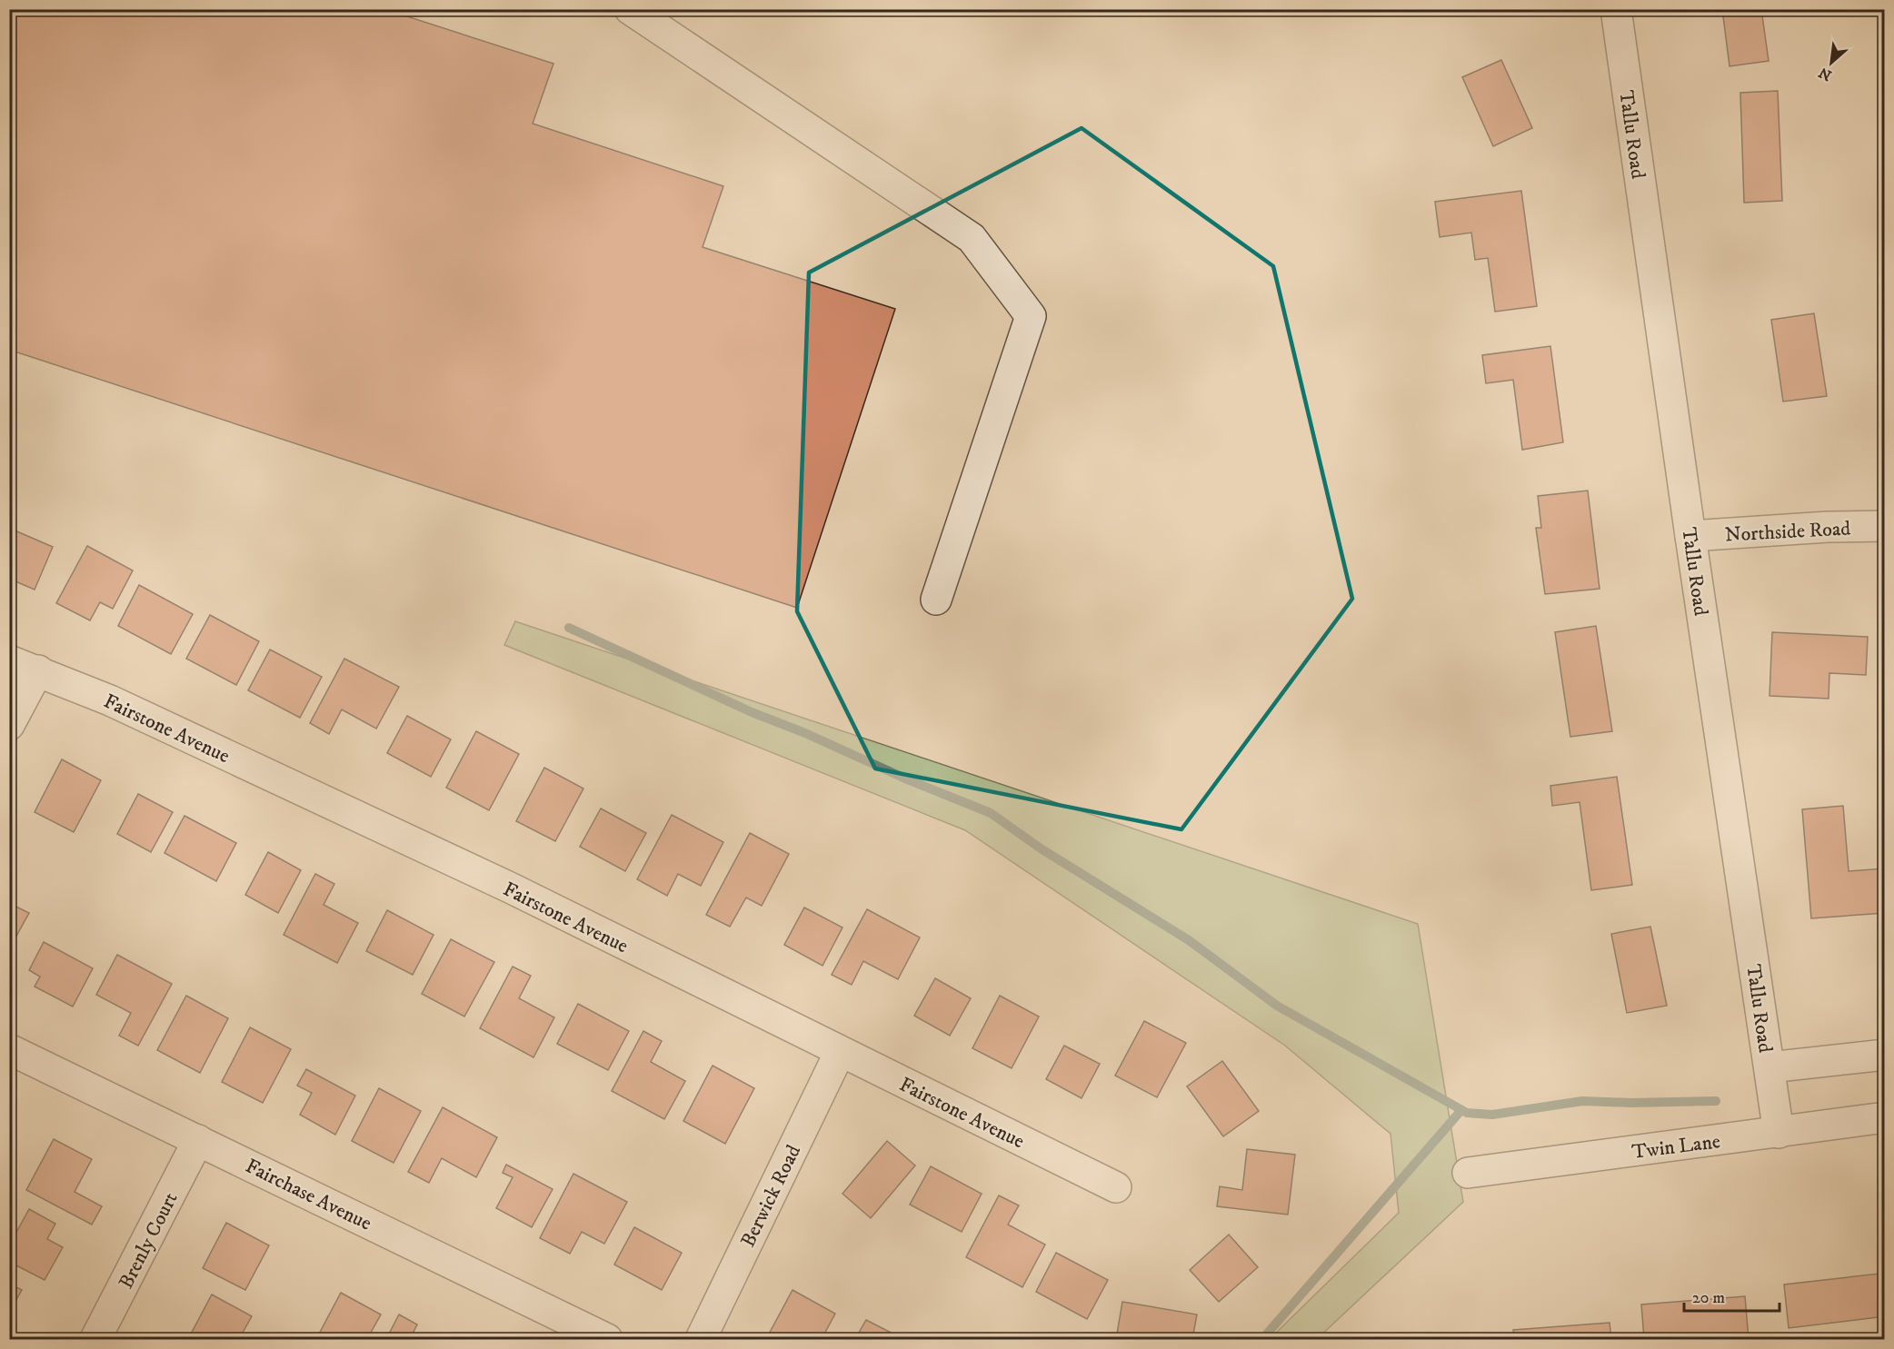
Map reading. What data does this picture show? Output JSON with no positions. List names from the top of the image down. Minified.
{"streets":{"street":["Tallu Road","Northside Road","Fairstone Avenue","Twin Lane","Fairchase Avenue","Berwick Road","Brenly Court"]},"crossings":[["Tallu Road","Northside Road"],["Tallu Road","Twin Lane"],["Fairstone Avenue","Berwick Road"],["Fairchase Avenue","Brenly Court"]],"scale_bar":"20 m","north":"bottom left"}
